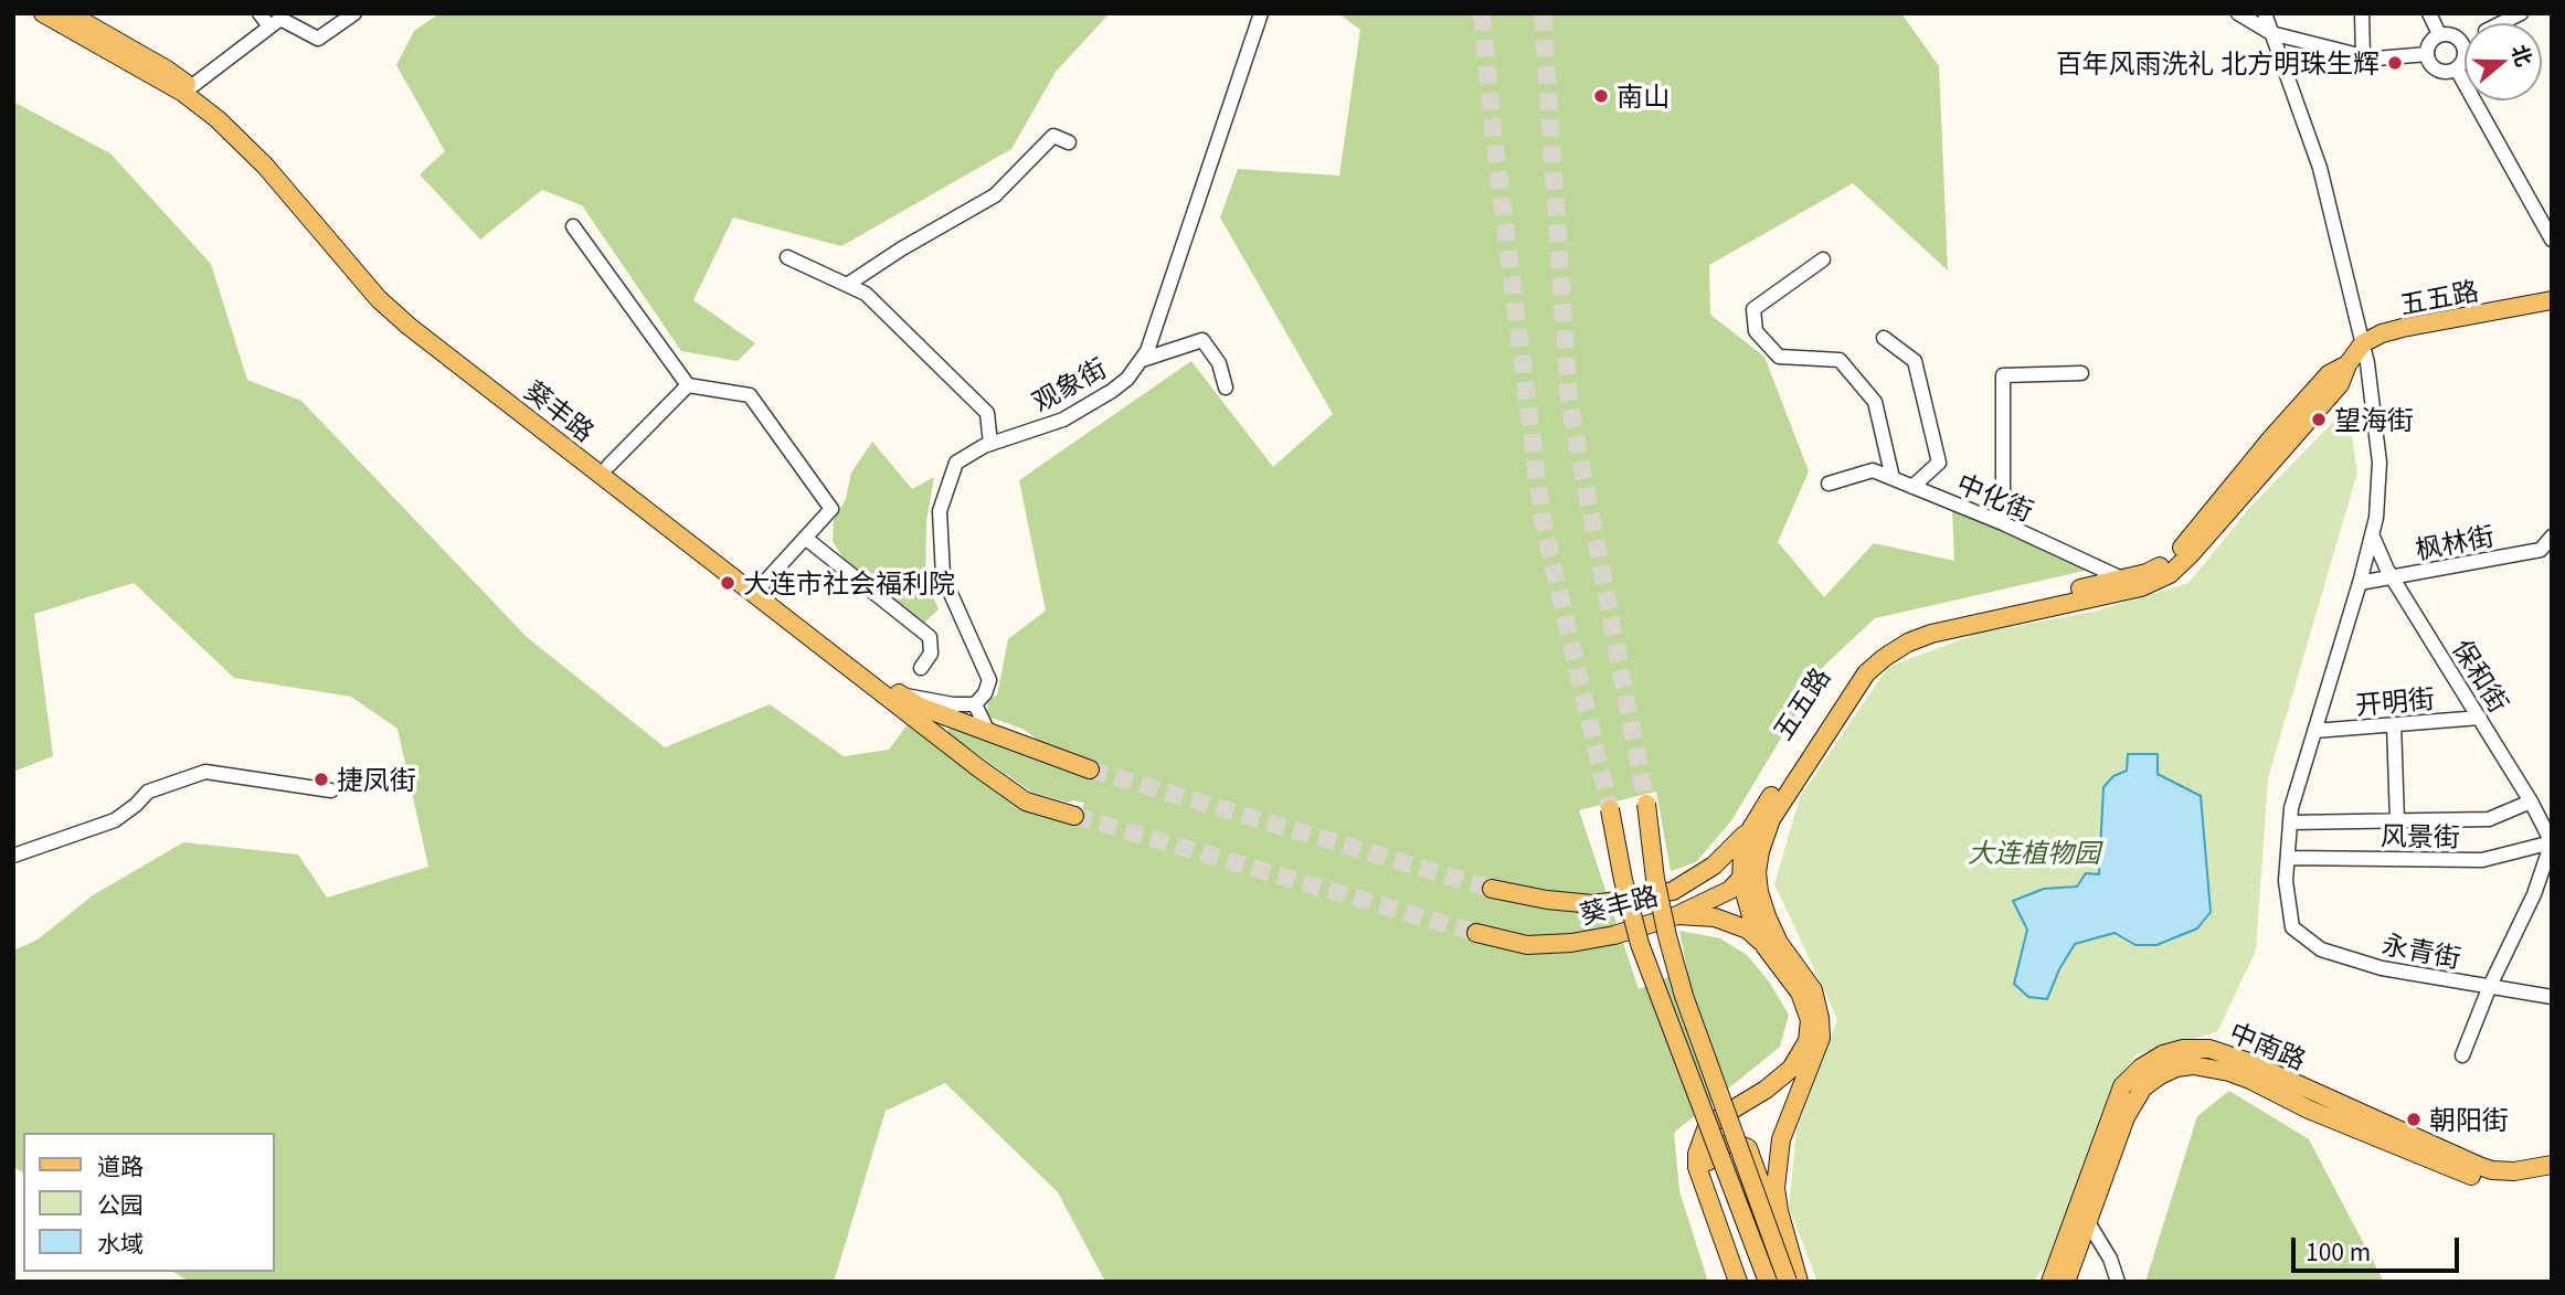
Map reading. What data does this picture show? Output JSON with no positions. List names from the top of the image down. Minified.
{"streets":{"main road":["五五路","葵丰路","中南路"],"street":["观象街","中化街","枫林街","保和街","开明街","风景街","永青街"]},"crossings":[["五五路","葵丰路"],["五五路","中化街"],["枫林街","保和街"],["保和街","开明街"],["保和街","风景街"],["风景街","永青街"]],"parks":["大连植物园"],"places":["百年风雨洗礼 北方明珠生辉","南山","望海街","大连市社会福利院","捷凤街","朝阳街"],"legend":["道路","公园","水域"],"scale_bar":"100 m","north":"right"}
